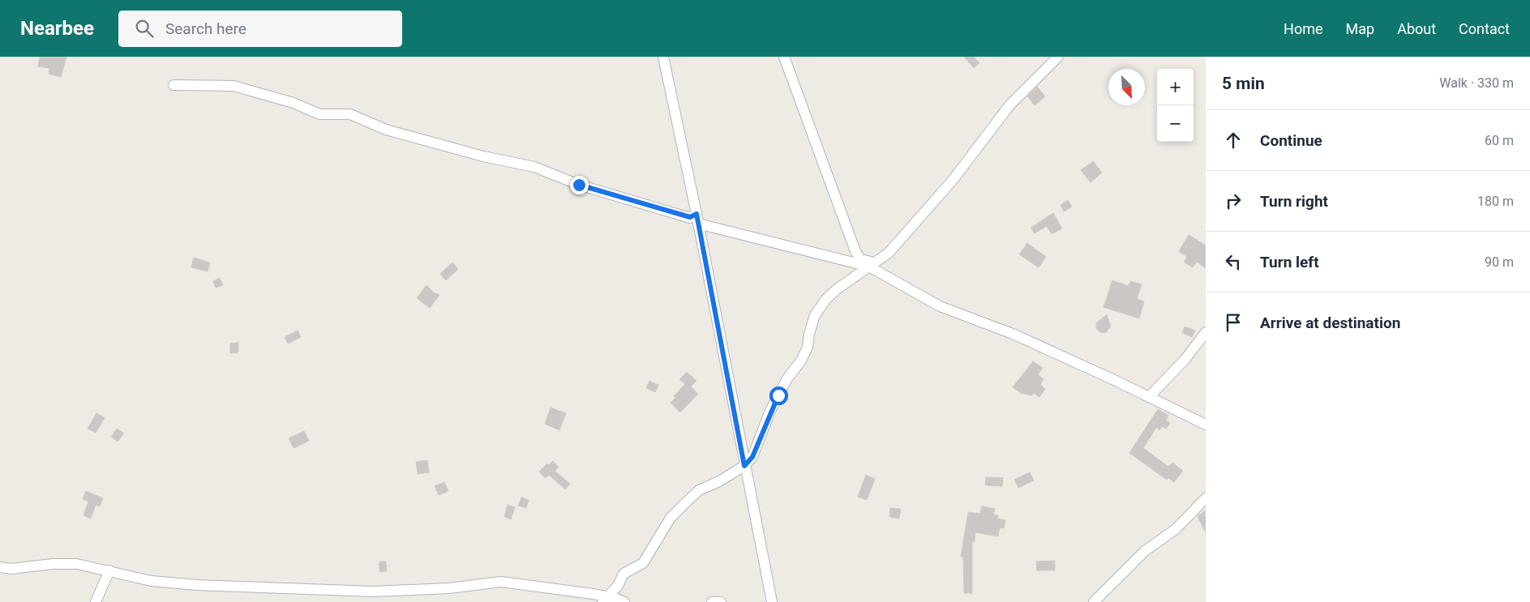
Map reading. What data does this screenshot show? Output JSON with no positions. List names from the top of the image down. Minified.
{"north":"bottom right","page":{"header":"Nearbee","search":"Search here","nav":["Home","Map","About","Contact"],"heading":["5 min","Walk · 330 m"],"map_buttons":["+","−"],"list":[["Continue","60 m"],["Turn right","180 m"],["Turn left","90 m"],"Arrive at destination"]}}
